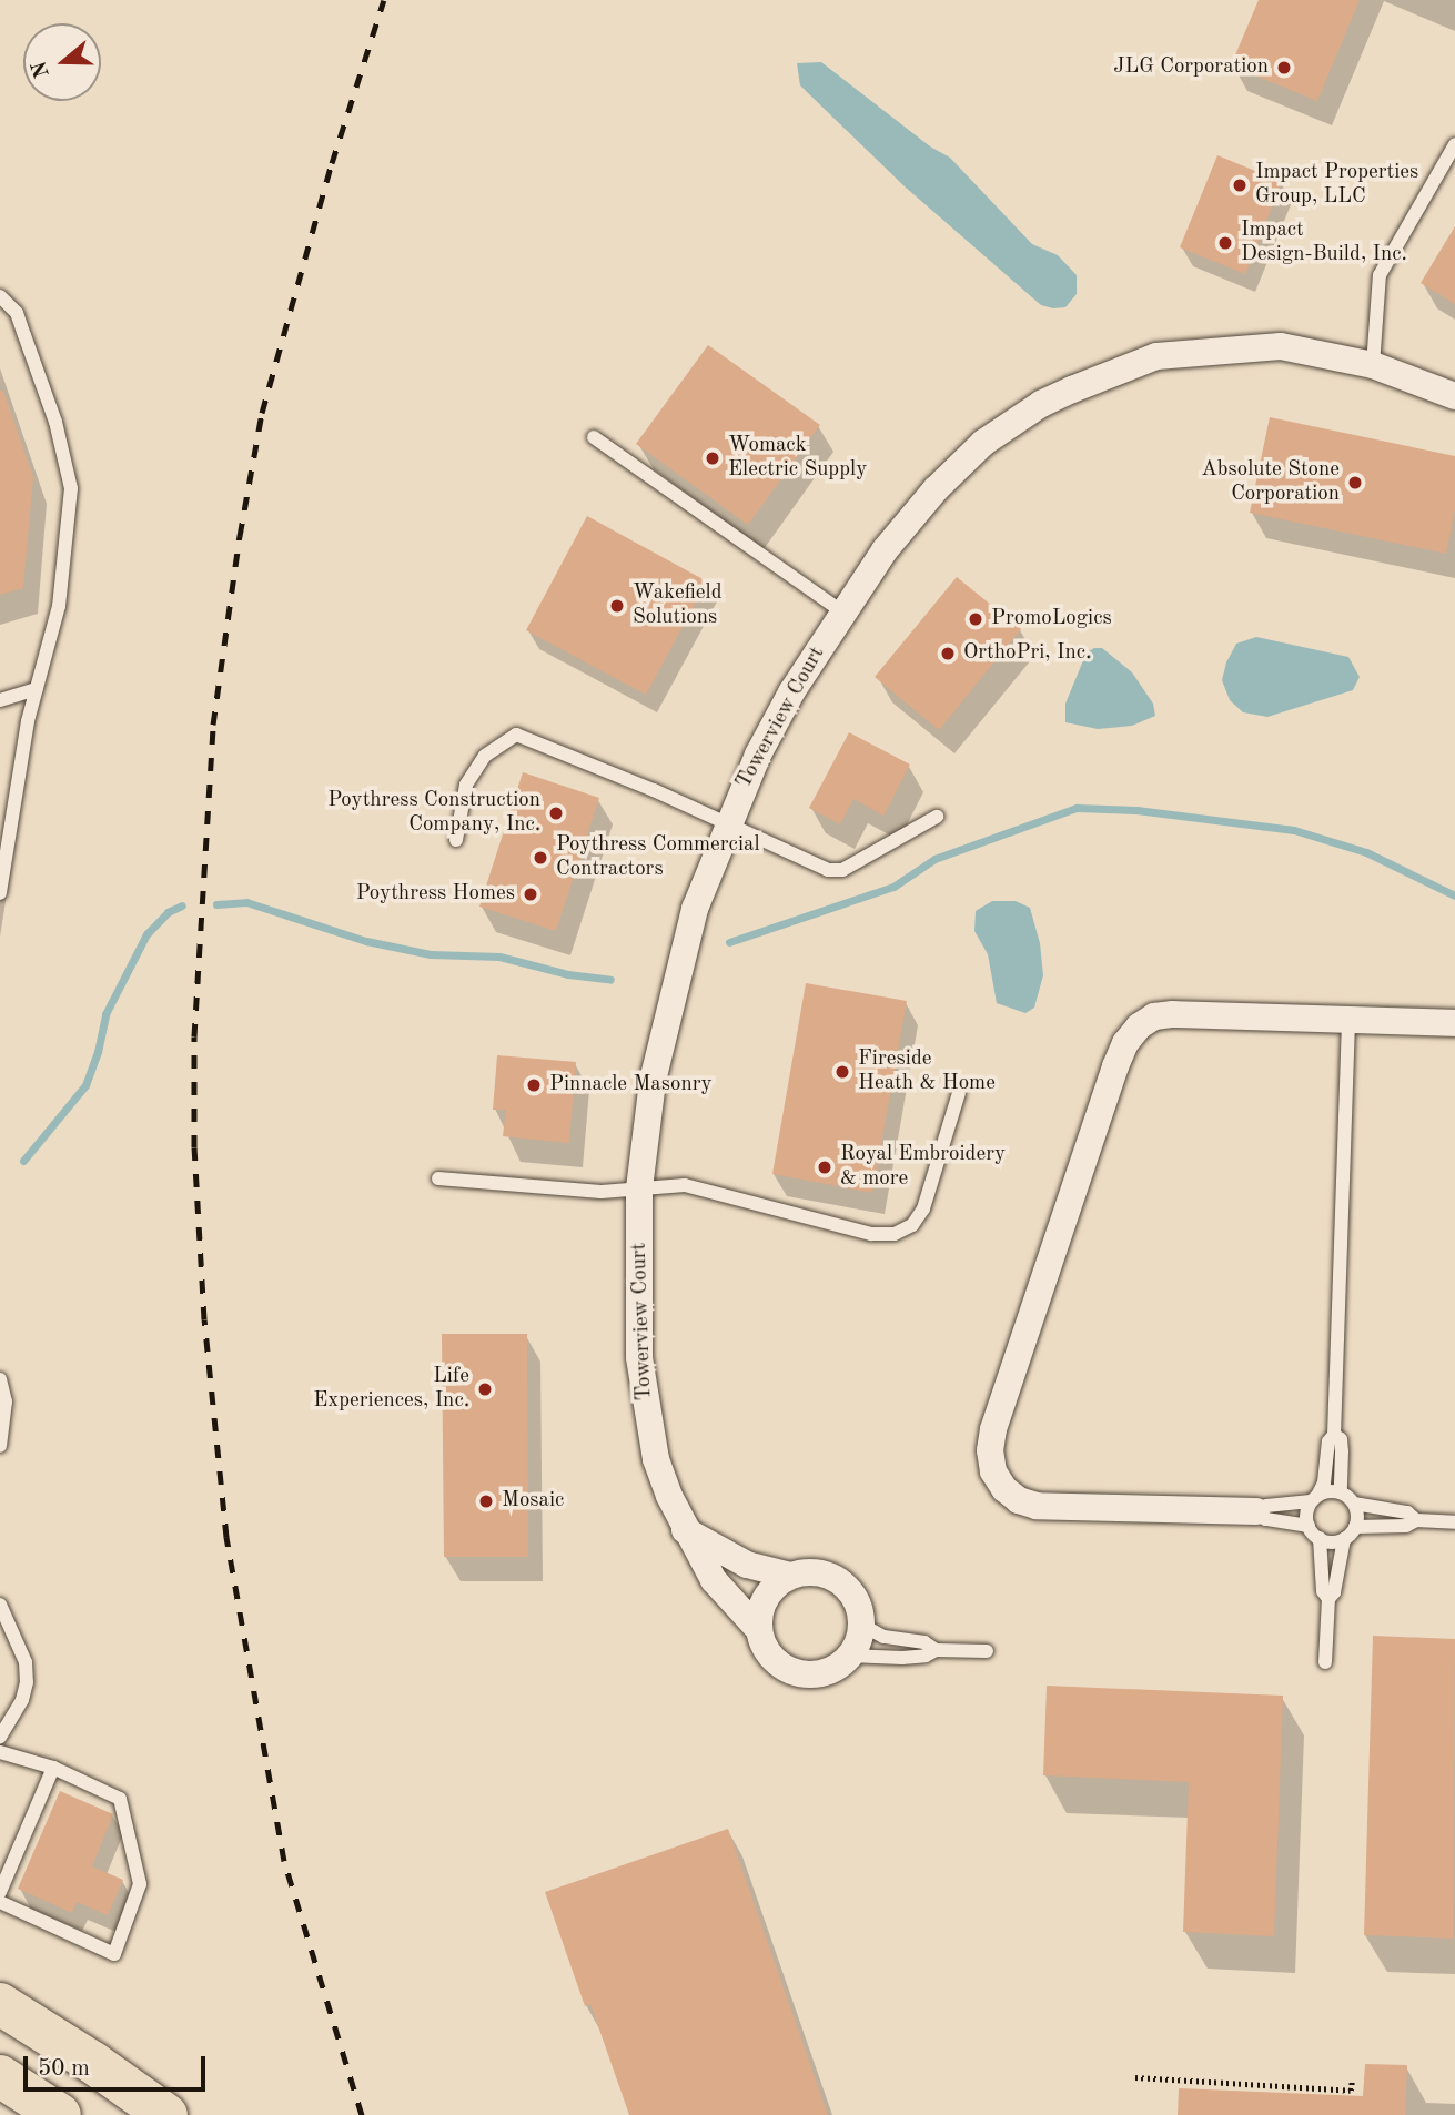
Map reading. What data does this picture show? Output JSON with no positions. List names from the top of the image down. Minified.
{"streets":{"street":["Towerview Court"]},"places":["JLG Corporation","Impact Properties Group, LLC","Impact Design-Build, Inc.","Womack Electric Supply","Absolute Stone Corporation","Wakefield Solutions","PromoLogics","OrthoPri, Inc.","Poythress Construction Company, Inc.","Poythress Commercial Contractors","Poythress Homes","Fireside Heath & Home","Pinnacle Masonry","Royal Embroidery & more","Life Experiences, Inc.","Mosaic"],"scale_bar":"50 m","north":"left"}
